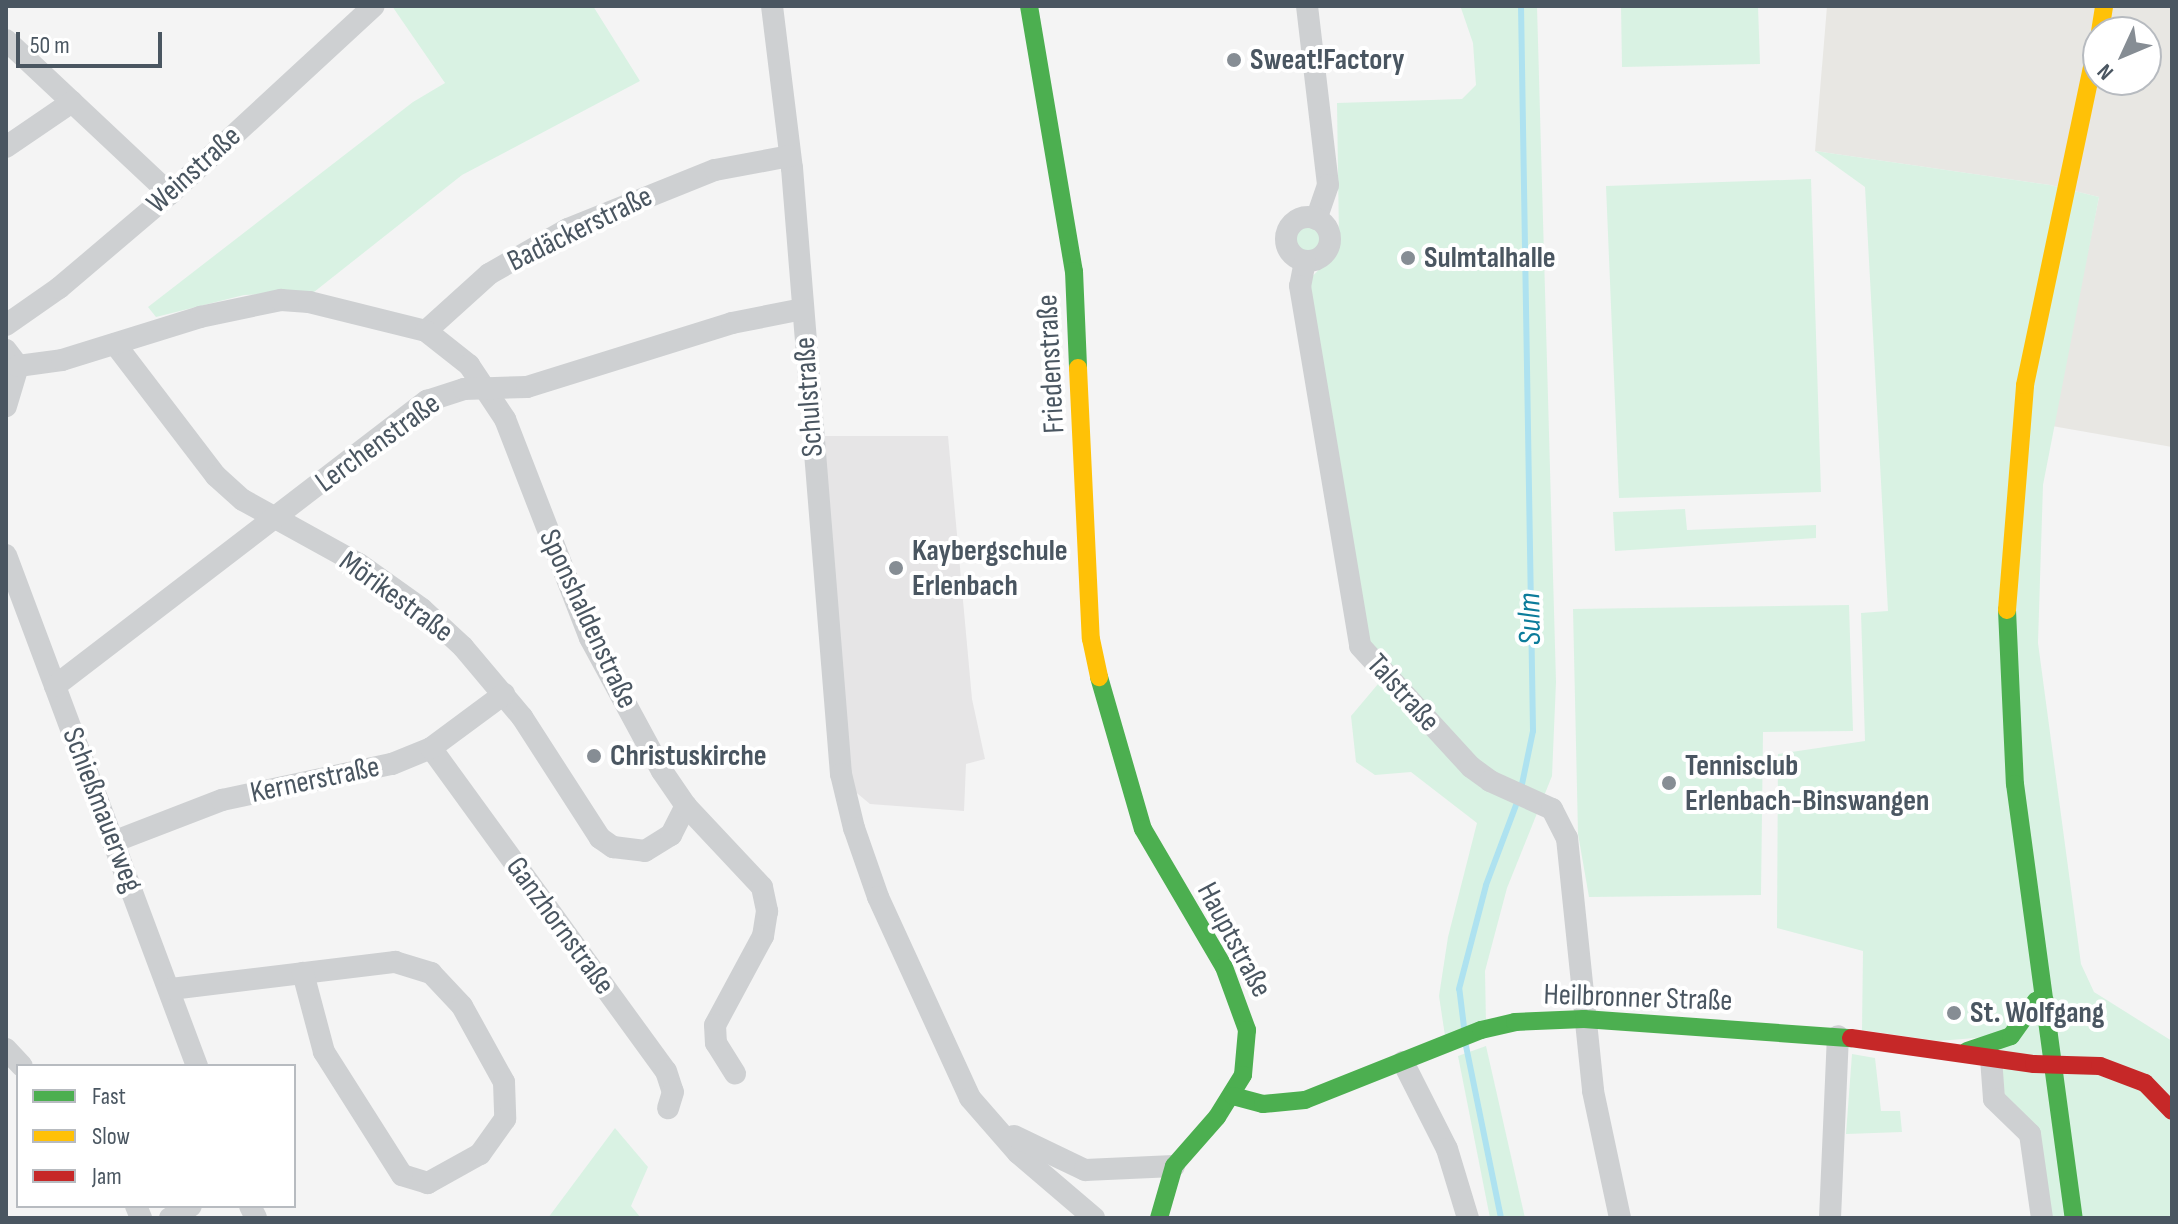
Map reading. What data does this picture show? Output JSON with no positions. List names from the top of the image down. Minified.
{"streets":{"street":["Weinstraße","Badäckerstraße","Friedenstraße","Schulstraße","Lerchenstraße","Mörikestraße","Sponshaldenstraße","Talstraße","Kernerstraße","Schießmauerweg","Ganzhornstraße","Hauptstraße","Heilbronner Straße"]},"crossings":[["Badäckerstraße","Schulstraße"],["Badäckerstraße","Sponshaldenstraße"],["Friedenstraße","Hauptstraße"],["Schulstraße","Lerchenstraße"],["Lerchenstraße","Mörikestraße"],["Lerchenstraße","Sponshaldenstraße"],["Lerchenstraße","Schießmauerweg"],["Mörikestraße","Sponshaldenstraße"],["Mörikestraße","Kernerstraße"],["Talstraße","Heilbronner Straße"],["Kernerstraße","Schießmauerweg"],["Kernerstraße","Ganzhornstraße"],["Hauptstraße","Heilbronner Straße"]],"water":["Sulm"],"places":["Sweat!Factory","Sulmtalhalle","Kaybergschule Erlenbach","Christuskirche","Tennisclub Erlenbach-Binswangen","St. Wolfgang"],"legend":["Fast","Slow","Jam"],"scale_bar":"50 m","north":"bottom left"}
